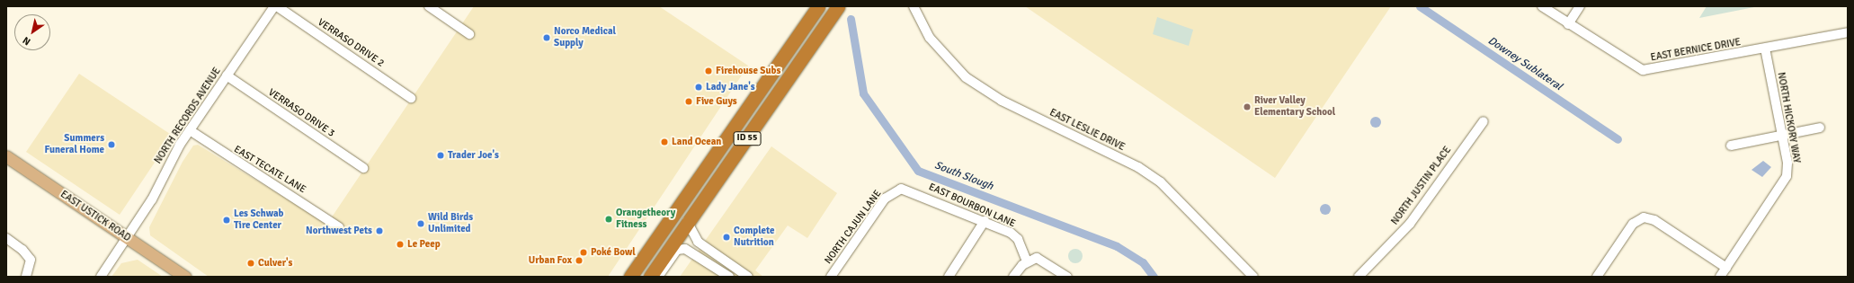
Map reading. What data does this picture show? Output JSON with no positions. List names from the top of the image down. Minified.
{"streets":{"highway":["ID 55"],"main road":["EAST USTICK ROAD"],"street":["VERRASO DRIVE 2","EAST BERNICE DRIVE","VERRASO DRIVE 3","NORTH RECORDS AVENUE","NORTH HICKORY WAY","EAST LESLIE DRIVE","EAST TECATE LANE","NORTH JUSTIN PLACE","EAST BOURBON LANE","NORTH CAJUN LANE"]},"crossings":[["EAST BERNICE DRIVE","NORTH HICKORY WAY"],["VERRASO DRIVE 3","NORTH RECORDS AVENUE"],["NORTH RECORDS AVENUE","EAST TECATE LANE"],["NORTH RECORDS AVENUE","EAST USTICK ROAD"],["EAST BOURBON LANE","NORTH CAJUN LANE"]],"water":["Downey Sublateral","South Slough"],"places":["Norco Medical Supply","Firehouse Subs","Lady Jane's","Five Guys","River Valley Elementary School","Land Ocean","Summers Funeral Home","Trader Joe's","Orangetheory Fitness","Les Schwab Tire Center","Wild Birds Unlimited","Northwest Pets","Complete Nutrition","Le Peep","Poké Bowl","Urban Fox","Culver's"],"north":"bottom left"}
